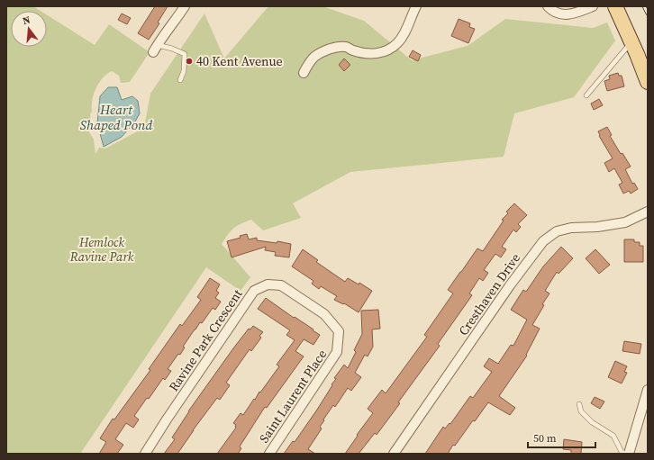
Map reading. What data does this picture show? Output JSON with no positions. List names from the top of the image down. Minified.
{"streets":{"street":["Cresthaven Drive","Ravine Park Crescent","Saint Laurent Place"]},"crossings":[["Ravine Park Crescent","Saint Laurent Place"]],"water":["Heart Shaped Pond"],"parks":["Hemlock Ravine Park"],"places":["40 Kent Avenue"],"scale_bar":"50 m","north":"top"}
